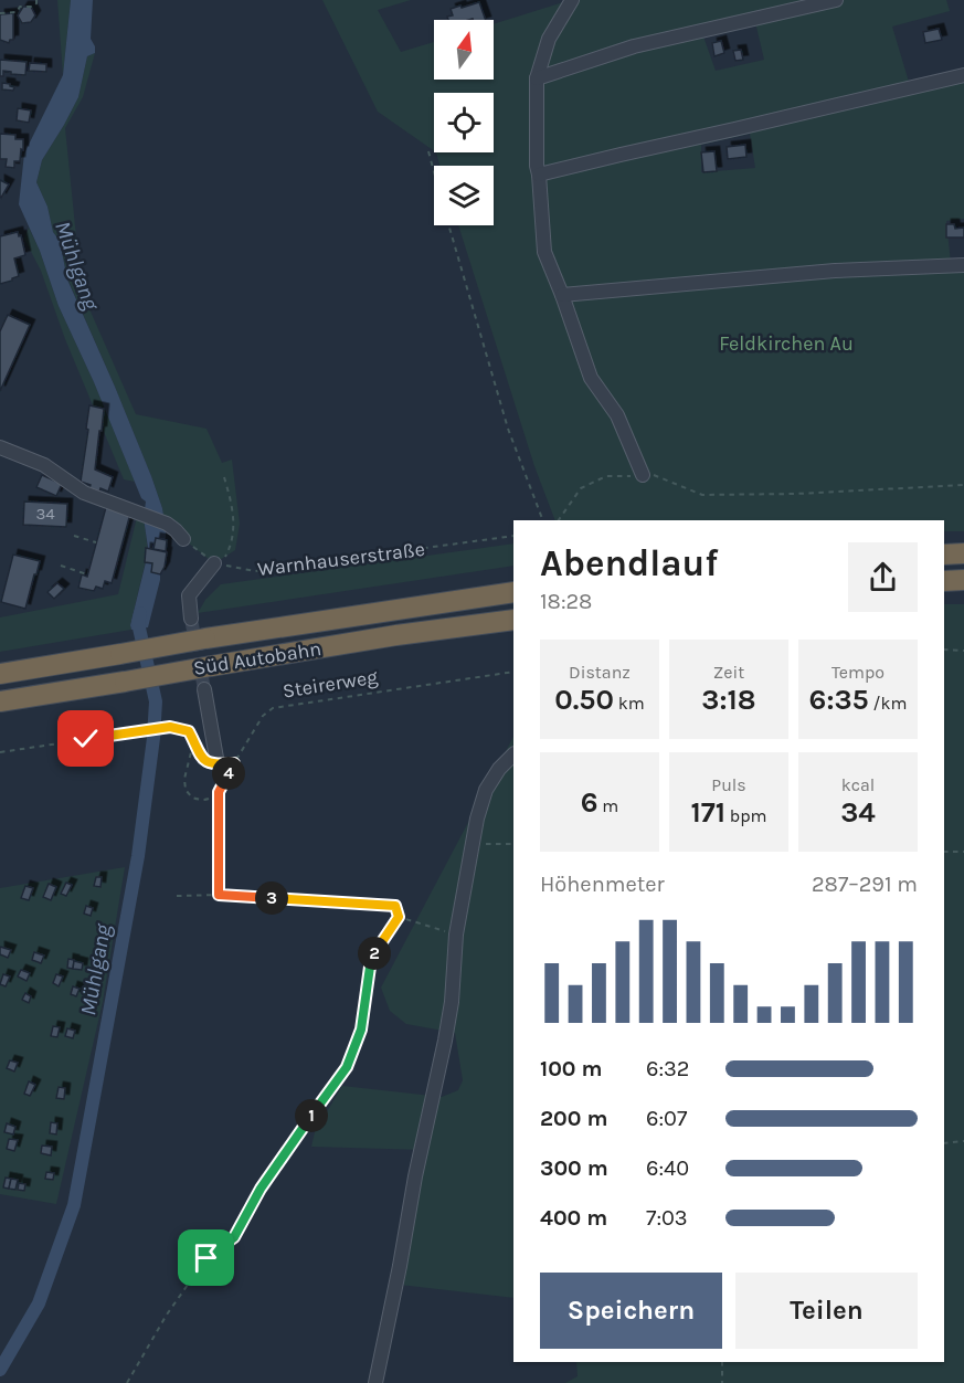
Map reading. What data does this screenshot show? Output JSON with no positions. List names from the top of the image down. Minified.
{"streets":{"highway":["Süd Autobahn"],"path":["Warnhauserstraße","Steirerweg"]},"water":["Mühlgang"],"parks":["Feldkirchen Au"],"house_numbers":["34"],"north":"top","page":{"heading":["Abendlauf","18:28"],"stats":[["Distanz","0.50 km"],["Zeit","3:18"],["Tempo","6:35 /km"],["6 m"],["Puls","171 bpm"],["kcal","34"]],"pins":["4","3","2","1"],"chart":["Höhenmeter","287–291 m"],"list":[{"name":"100 m","note":"6:32"},{"name":"200 m","note":"6:07"},{"name":"300 m","note":"6:40"},{"name":"400 m","note":"7:03"}],"buttons":["Speichern","Teilen"]}}
